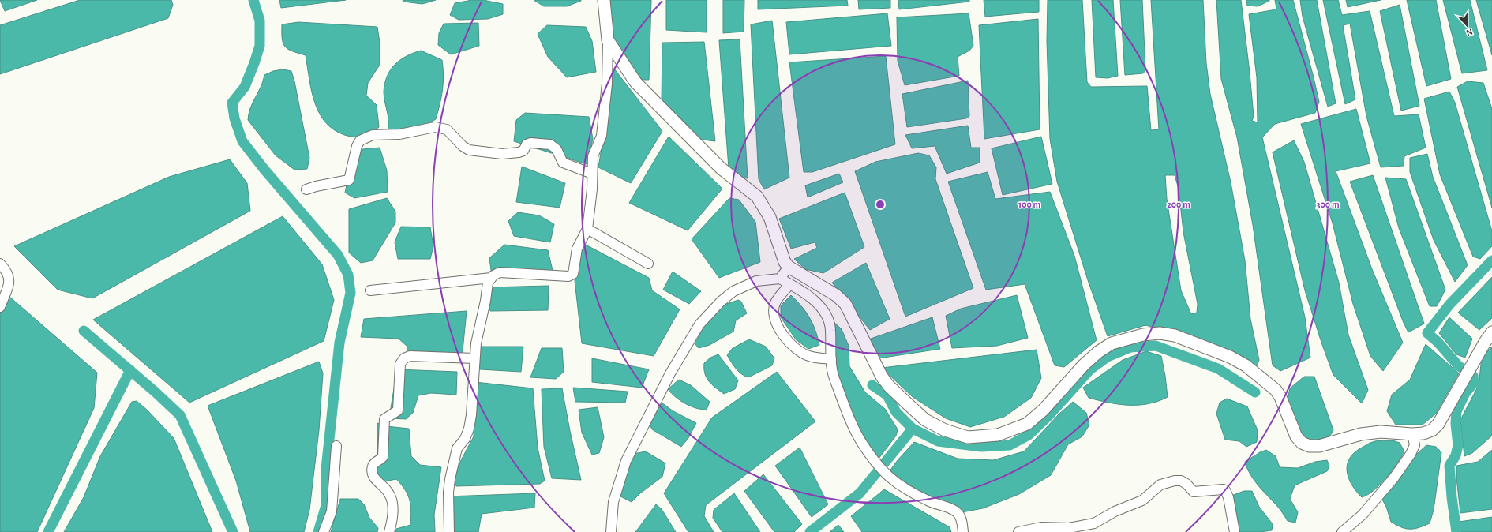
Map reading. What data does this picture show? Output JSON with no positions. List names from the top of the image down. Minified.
{"north":"bottom","rings":["100 m","200 m","300 m"]}
